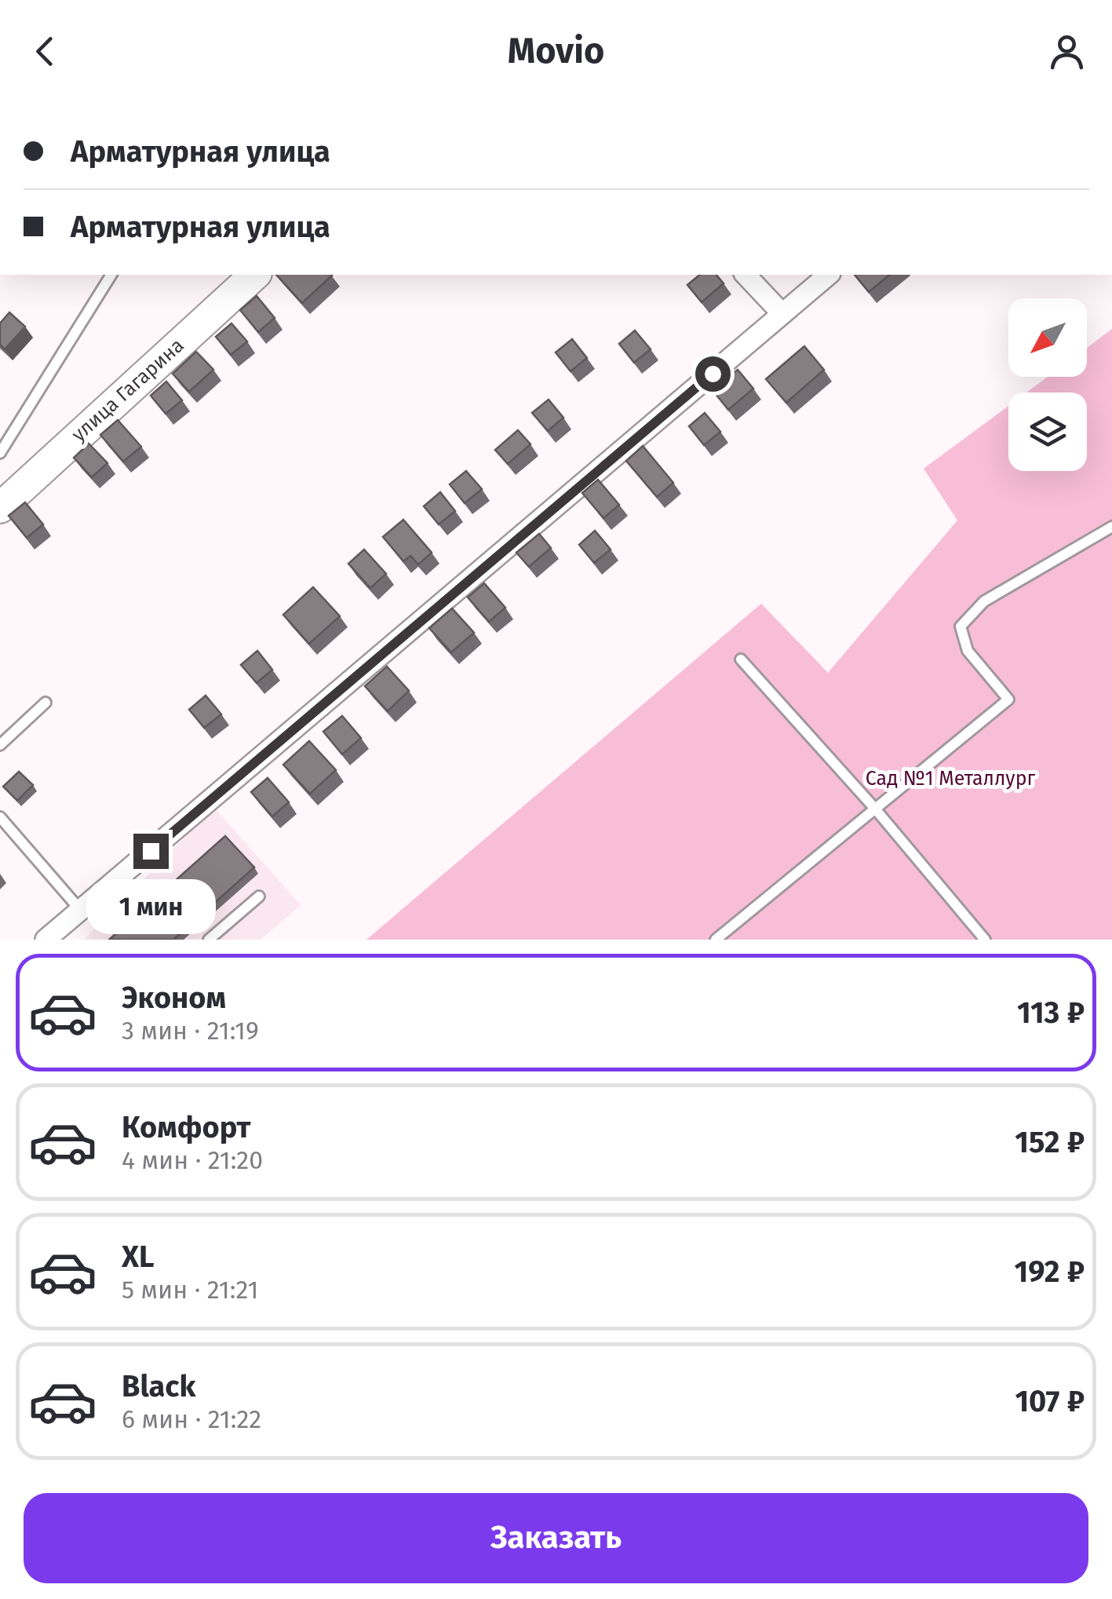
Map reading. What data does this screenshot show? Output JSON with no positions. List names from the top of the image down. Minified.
{"streets":{"street":["улица Гагарина"]},"parks":["Сад №1 Металлург"],"north":"bottom left","page":{"header":"Movio","banner":["Арматурная улица","Арматурная улица"],"bubble":"1 мин","list":[{"name":"Эконом","note":"3 мин · 21:19","value":"113 ₽"},{"name":"Комфорт","note":"4 мин · 21:20","value":"152 ₽"},{"name":"XL","note":"5 мин · 21:21","value":"192 ₽"},{"name":"Black","note":"6 мин · 21:22","value":"107 ₽"}],"buttons":"Заказать"}}
